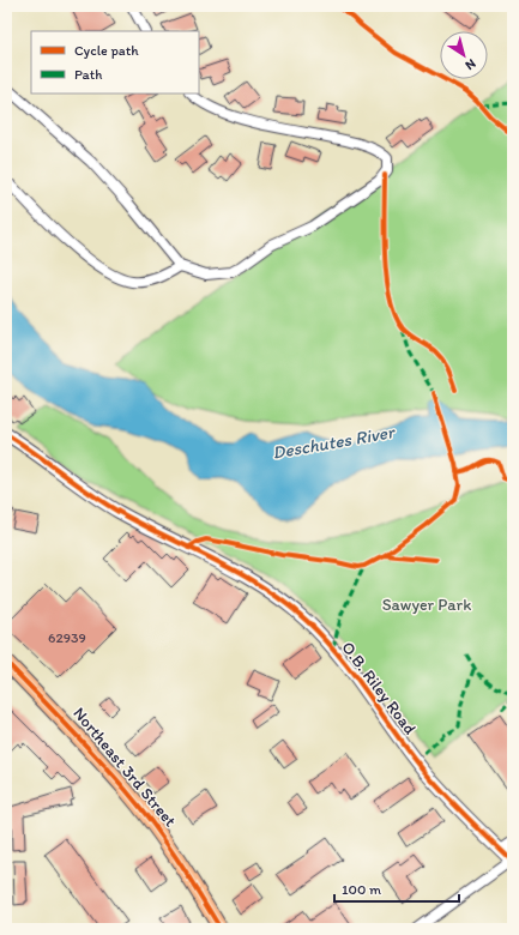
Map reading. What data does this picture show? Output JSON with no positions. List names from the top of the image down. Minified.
{"streets":{"main road":["Northeast 3rd Street"],"street":["O.B. Riley Road"]},"water":["Deschutes River"],"parks":["Sawyer Park"],"house_numbers":["62939"],"legend":["Cycle path","Path"],"scale_bar":"100 m","north":"bottom right"}
